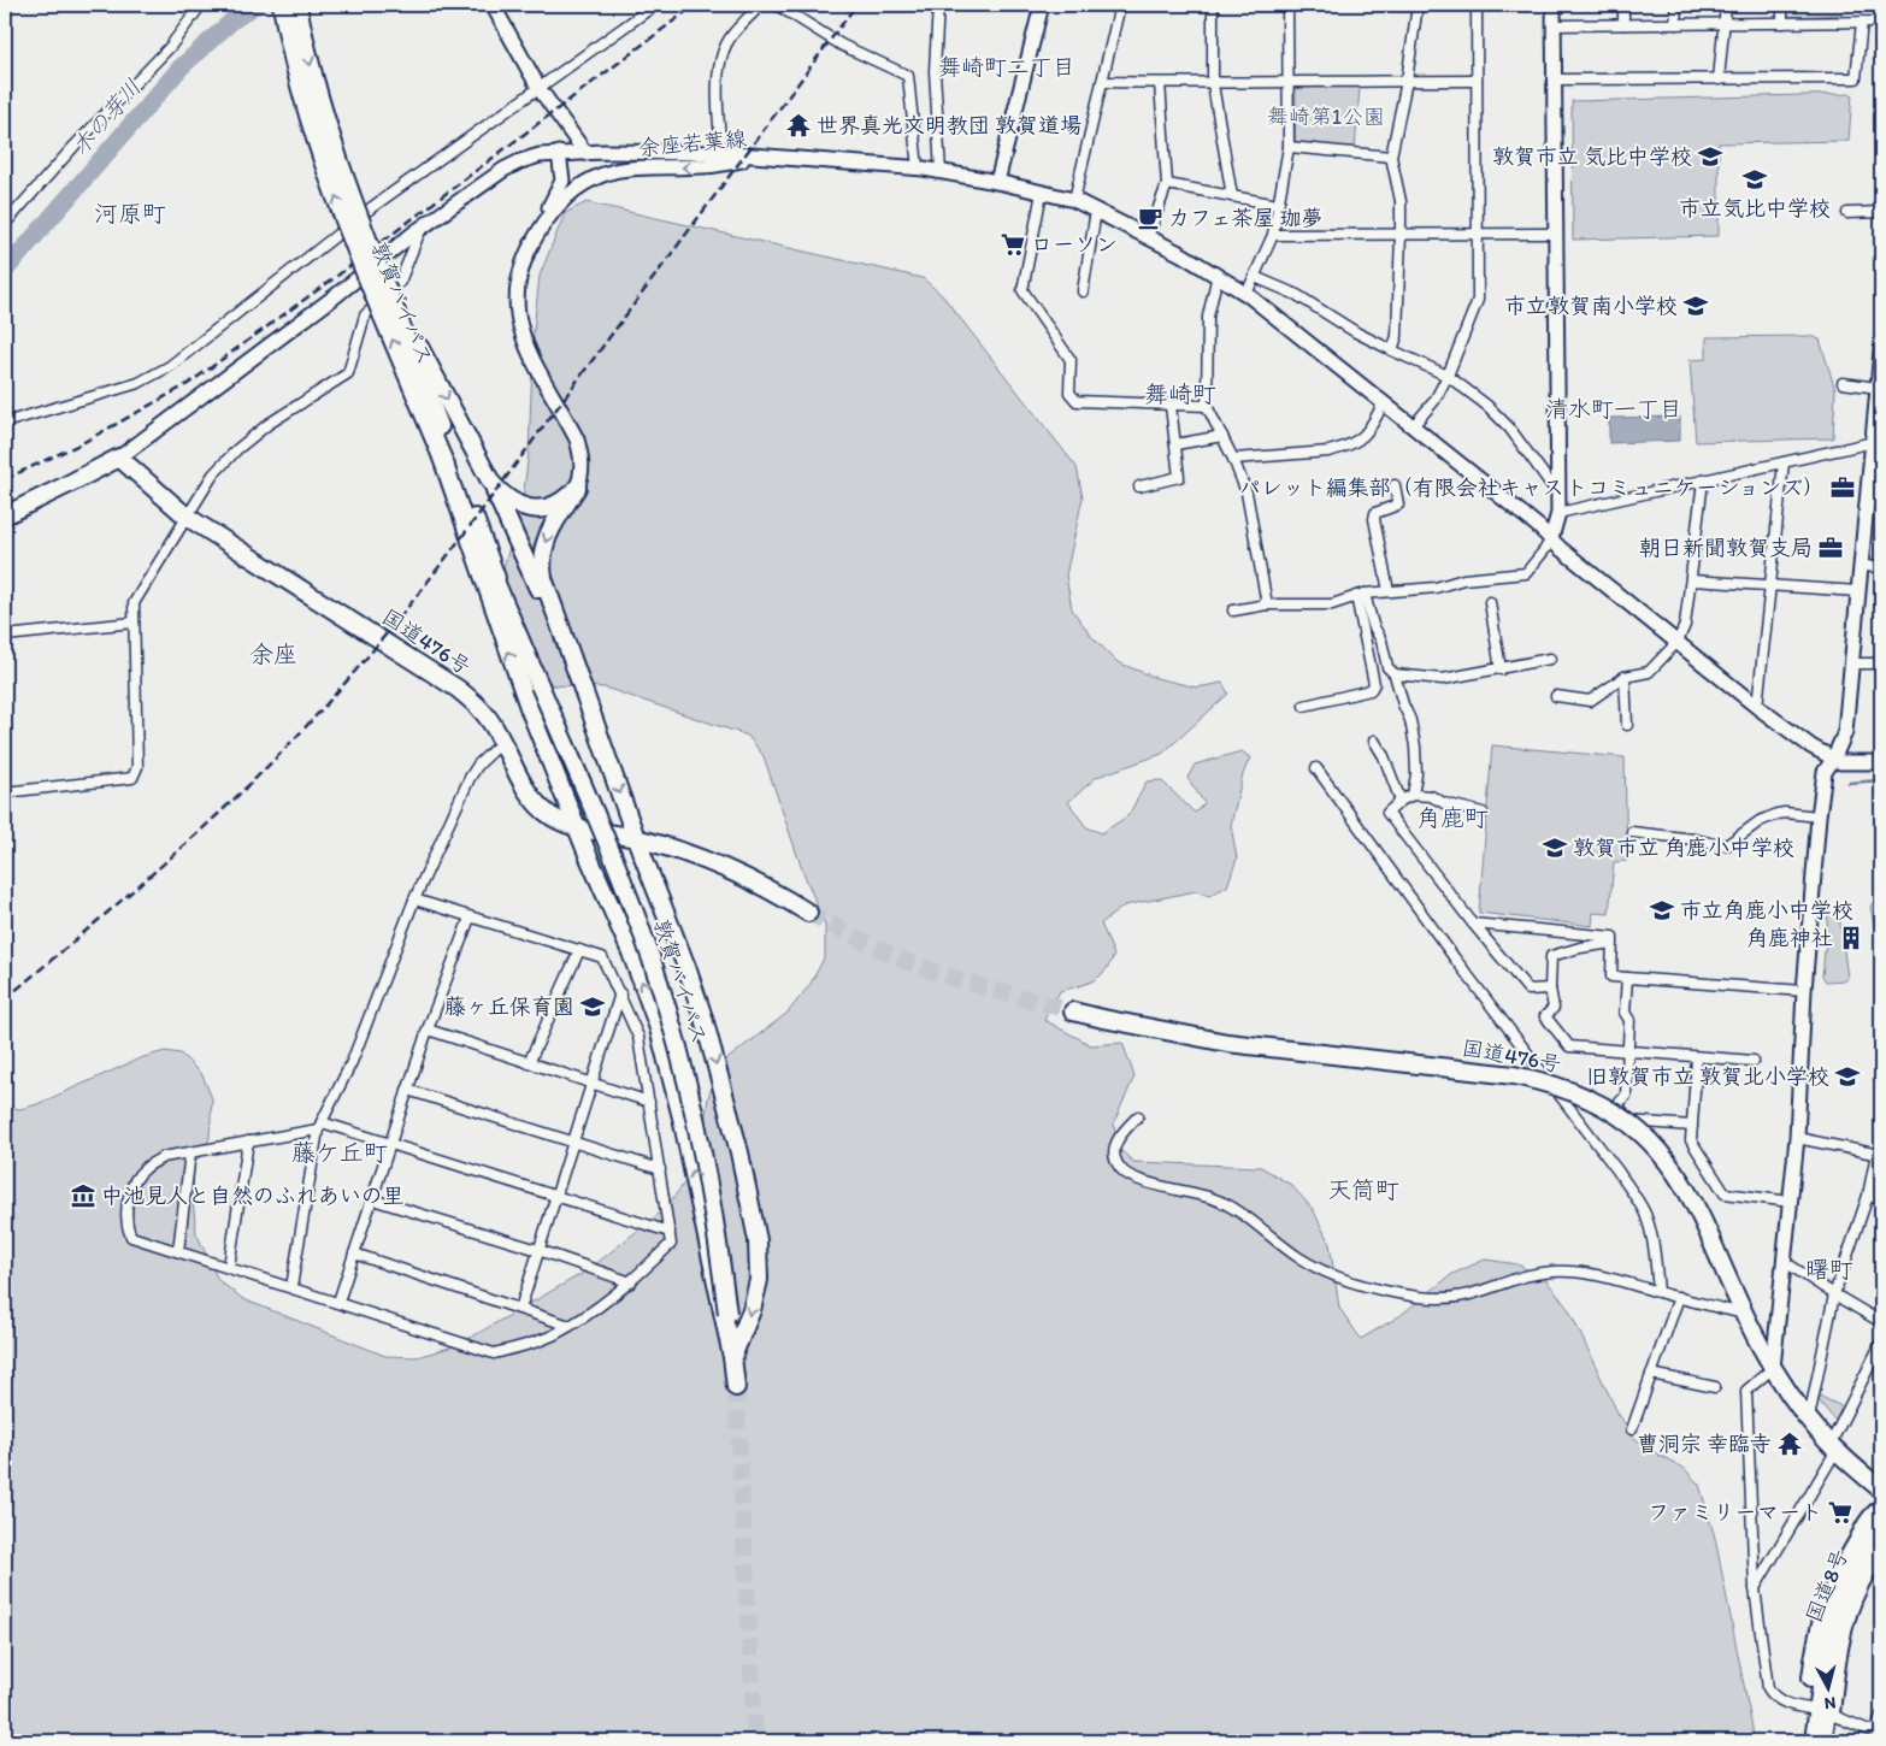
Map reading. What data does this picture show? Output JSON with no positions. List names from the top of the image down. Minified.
{"streets":{"highway":["敦賀バイパス","国道476号","国道8号"],"street":["余座若葉線"]},"districts":["舞崎町二丁目","河原町","舞崎町","清水町一丁目","余座","角鹿町","藤ケ丘町","天筒町","曙町"],"water":["木の芽川"],"parks":["舞崎第1公園"],"places":{"temple":["世界真光文明教団 敦賀道場","曹洞宗 幸臨寺"],"school or university":["敦賀市立 気比中学校","市立気比中学校","市立敦賀南小学校","敦賀市立 角鹿小中学校","市立角鹿小中学校","藤ヶ丘保育園","旧敦賀市立 敦賀北小学校"],"cafe":["カフェ茶屋 珈夢"],"supermarket":["ローソン","ファミリーマート"],"office":["パレット編集部（有限会社キャストコミュニケーションズ）","朝日新聞敦賀支局"],"building":["角鹿神社"],"museum":["中池見人と自然のふれあいの里"]},"north":"bottom"}
